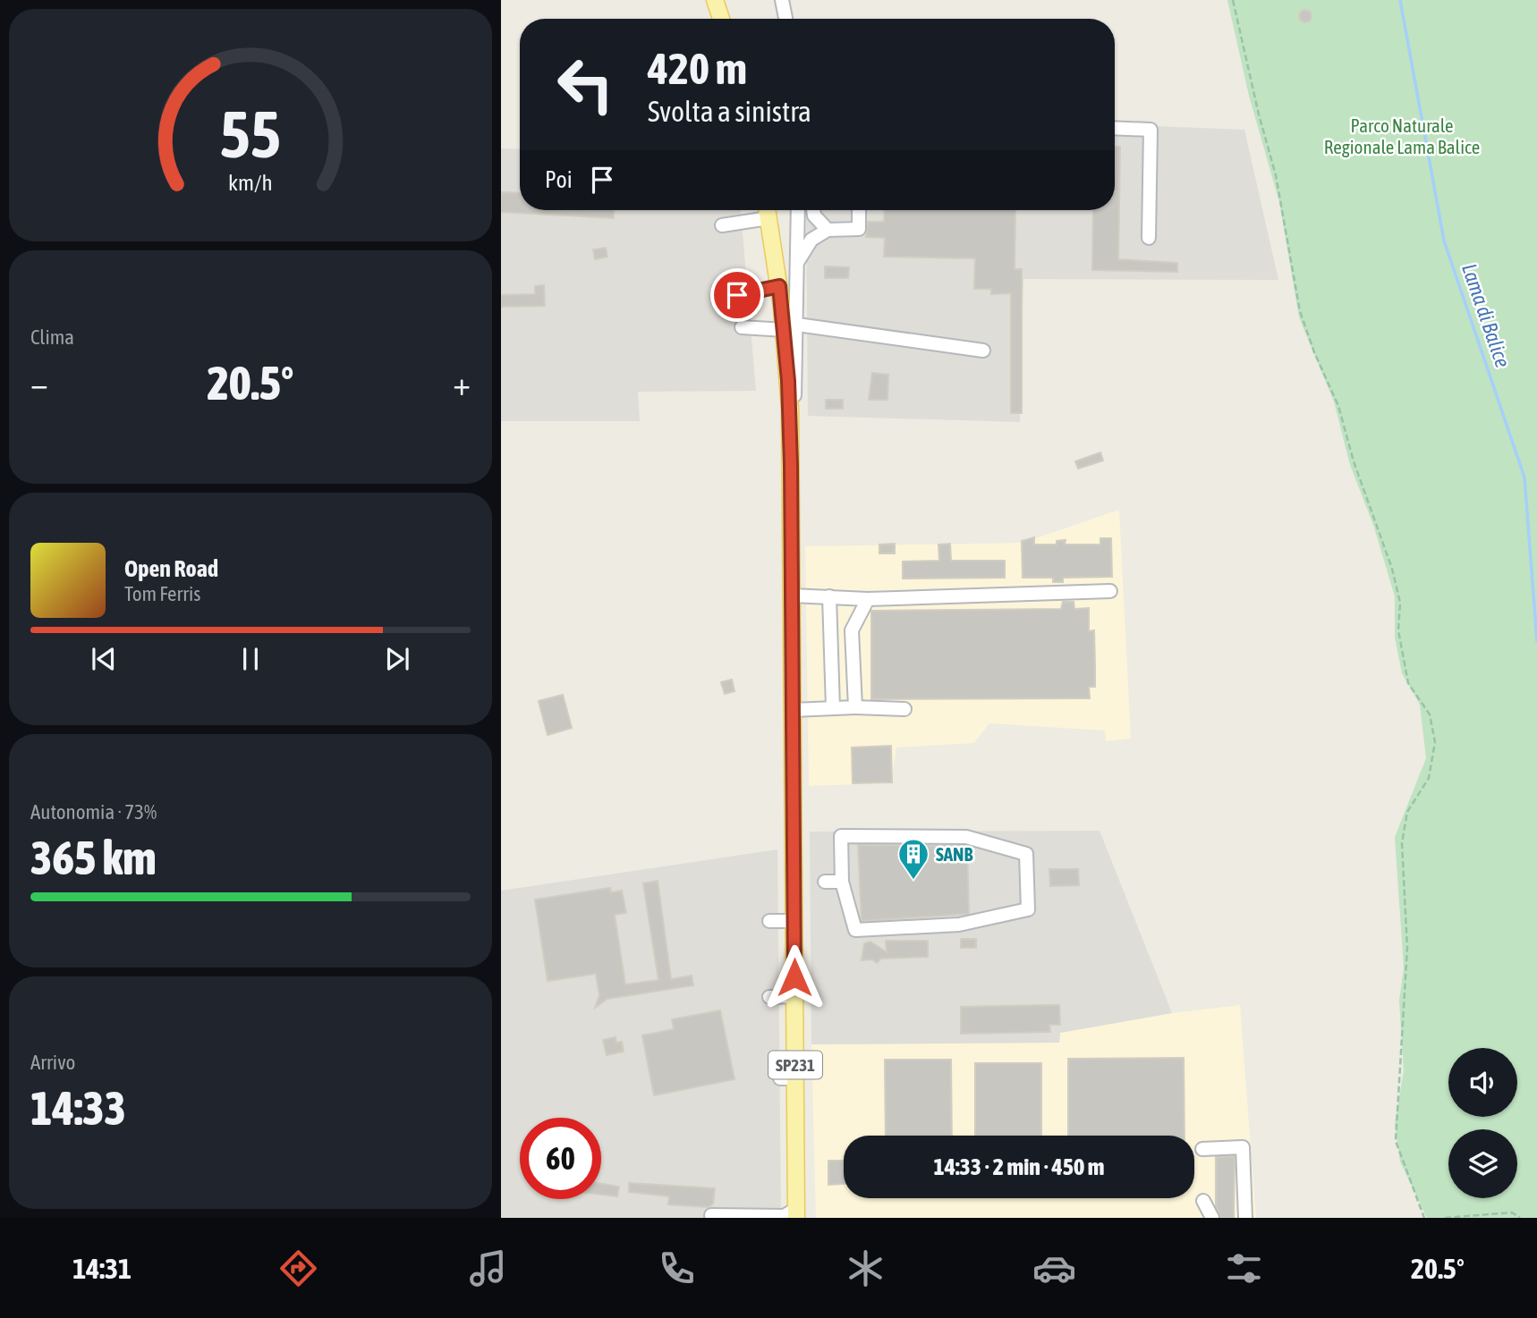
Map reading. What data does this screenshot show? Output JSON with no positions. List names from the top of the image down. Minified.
{"streets":{"main road":["SP231"]},"water":["Lama di Balice"],"parks":["Parco Naturale Regionale Lama Balice"],"places":{"building":["SANB"]},"page":{"turn":["420 m","Svolta a sinistra"],"then":"Poi","tile":["Clima",["Autonomia · 73%","365 km"],["Arrivo","14:33"]],"heat":["−","20.5°","+"],"song":["Open Road","Tom Ferris"],"limit":"60","trip":"14:33 · 2 min · 450 m","tabs":["14:31","20.5°"],"gauge":["55","km/h"]}}
